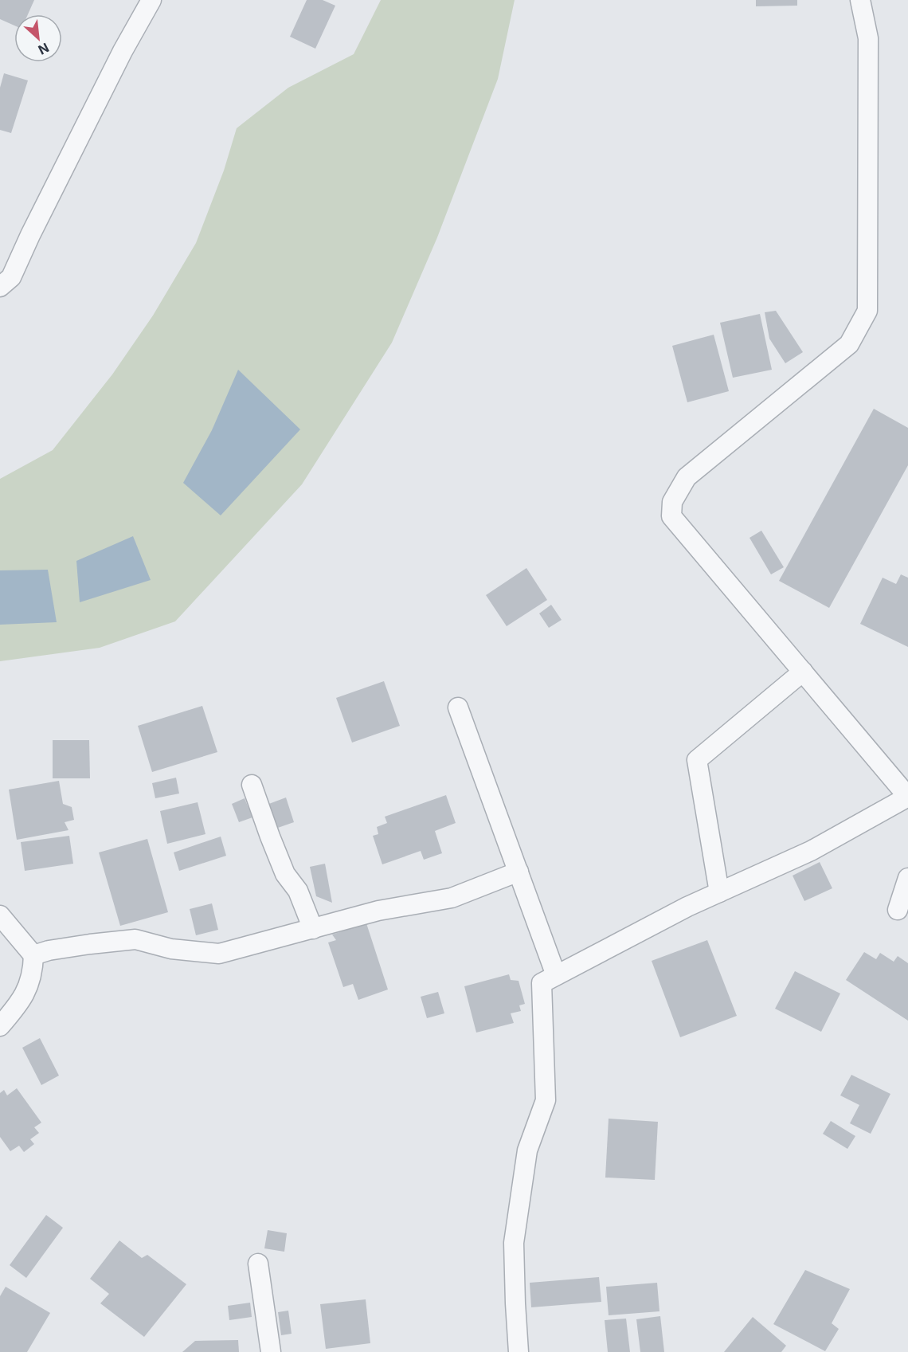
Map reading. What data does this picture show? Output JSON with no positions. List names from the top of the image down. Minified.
{"north":"bottom right"}
